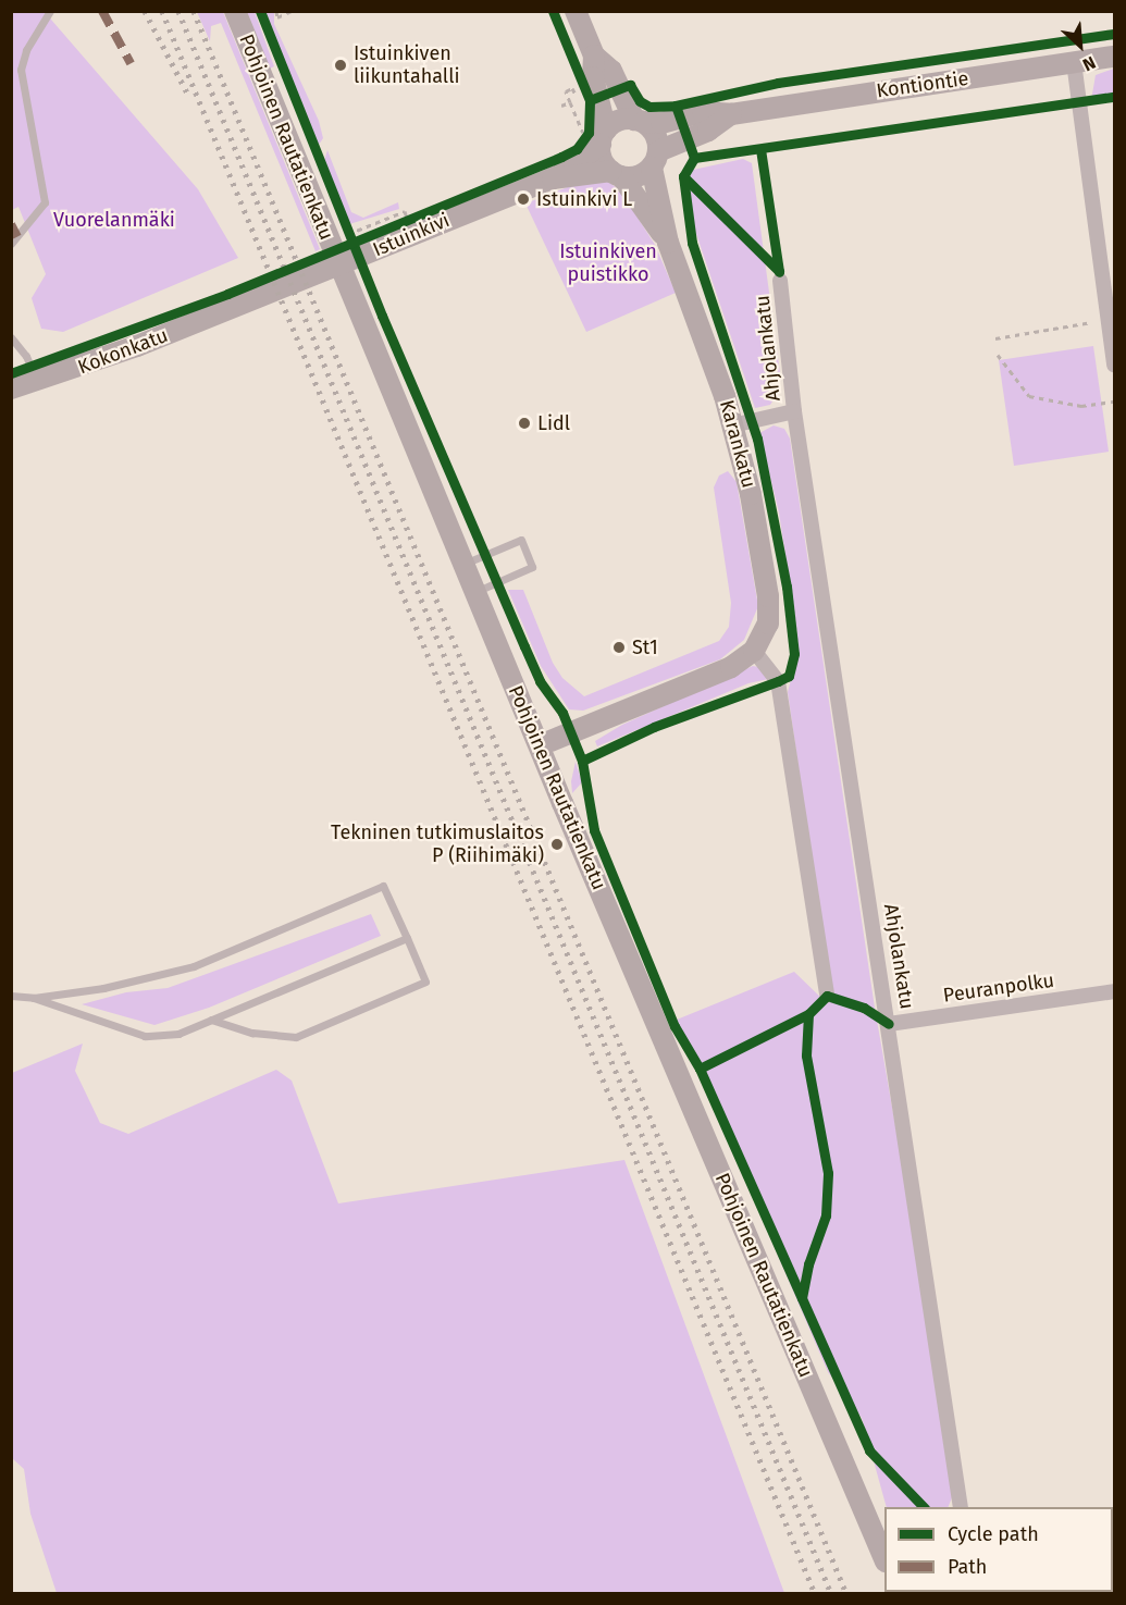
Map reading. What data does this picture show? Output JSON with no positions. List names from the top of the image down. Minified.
{"streets":{"street":["Kontiontie","Pohjoinen Rautatienkatu","Istuinkivi","Ahjolankatu","Kokonkatu","Karankatu","Peuranpolku"]},"crossings":[["Kontiontie","Istuinkivi"],["Kontiontie","Karankatu"],["Istuinkivi","Kokonkatu"],["Istuinkivi","Karankatu"],["Ahjolankatu","Karankatu"],["Ahjolankatu","Peuranpolku"]],"parks":["Vuorelanmäki","Istuinkiven puistikko"],"places":["Istuinkiven liikuntahalli","Istuinkivi L","Lidl","St1","Tekninen tutkimuslaitos P (Riihimäki)"],"legend":["Cycle path","Path"],"north":"bottom right"}
